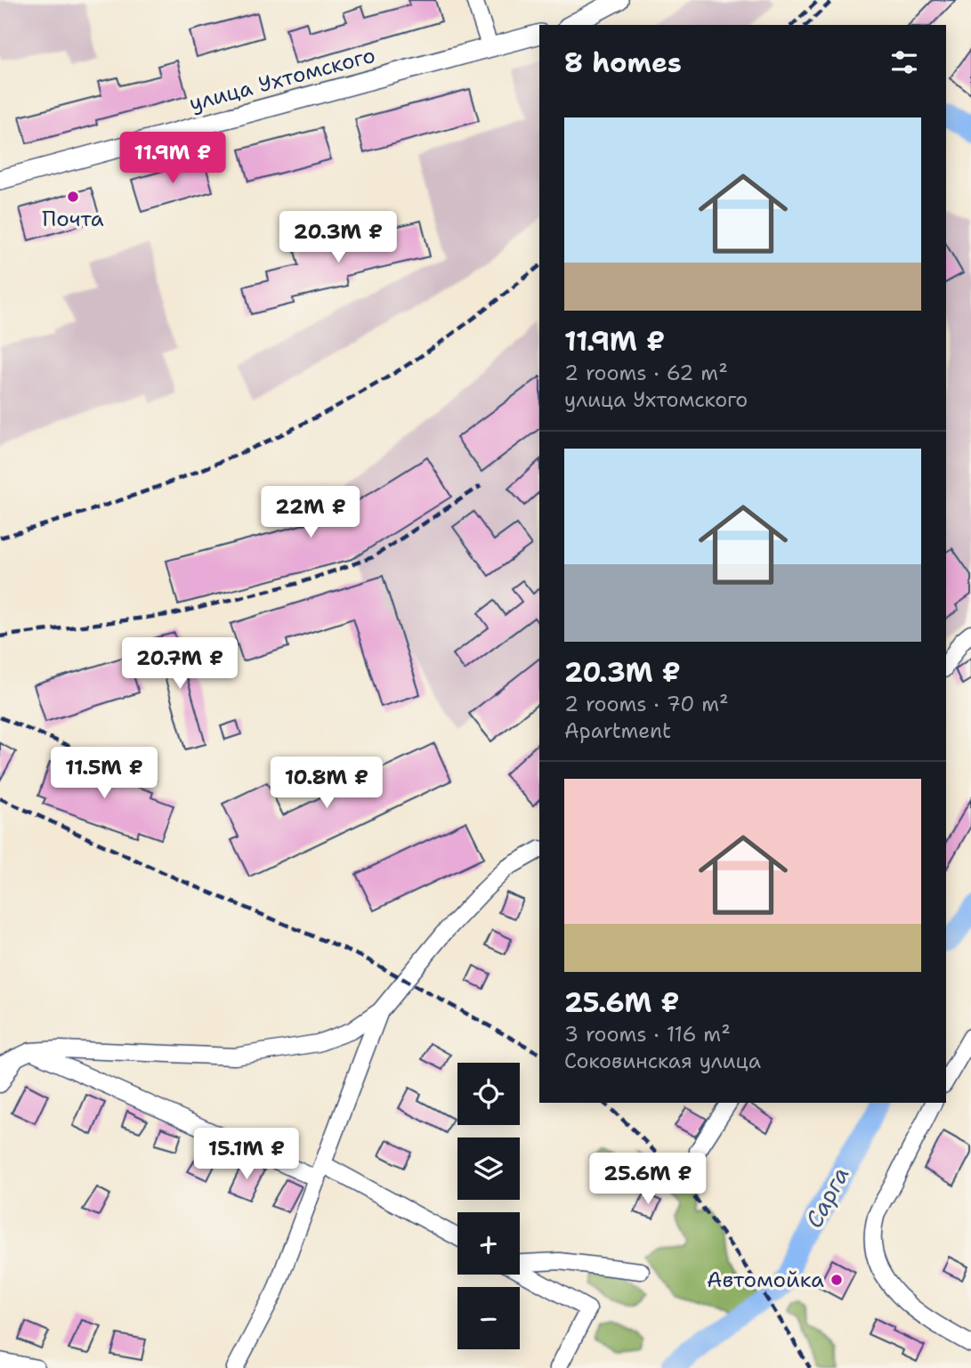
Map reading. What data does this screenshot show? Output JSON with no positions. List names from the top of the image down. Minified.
{"streets":{"main road":["улица Ухтомского"]},"water":["Сарга"],"places":["Почта","Автомойка"],"page":{"heading":"8 homes","list":[{"name":"11.9M ₽","note":"2 rooms · 62 m² · улица Ухтомского"},{"name":"20.3M ₽","note":"2 rooms · 70 m² · Apartment"},{"name":"25.6M ₽","note":"3 rooms · 116 m² · Соковинская улица"}],"price":["11.9M ₽","20.3M ₽","22M ₽","20.7M ₽","11.5M ₽","10.8M ₽","15.1M ₽","25.6M ₽"],"map_buttons":["+","−"]}}
